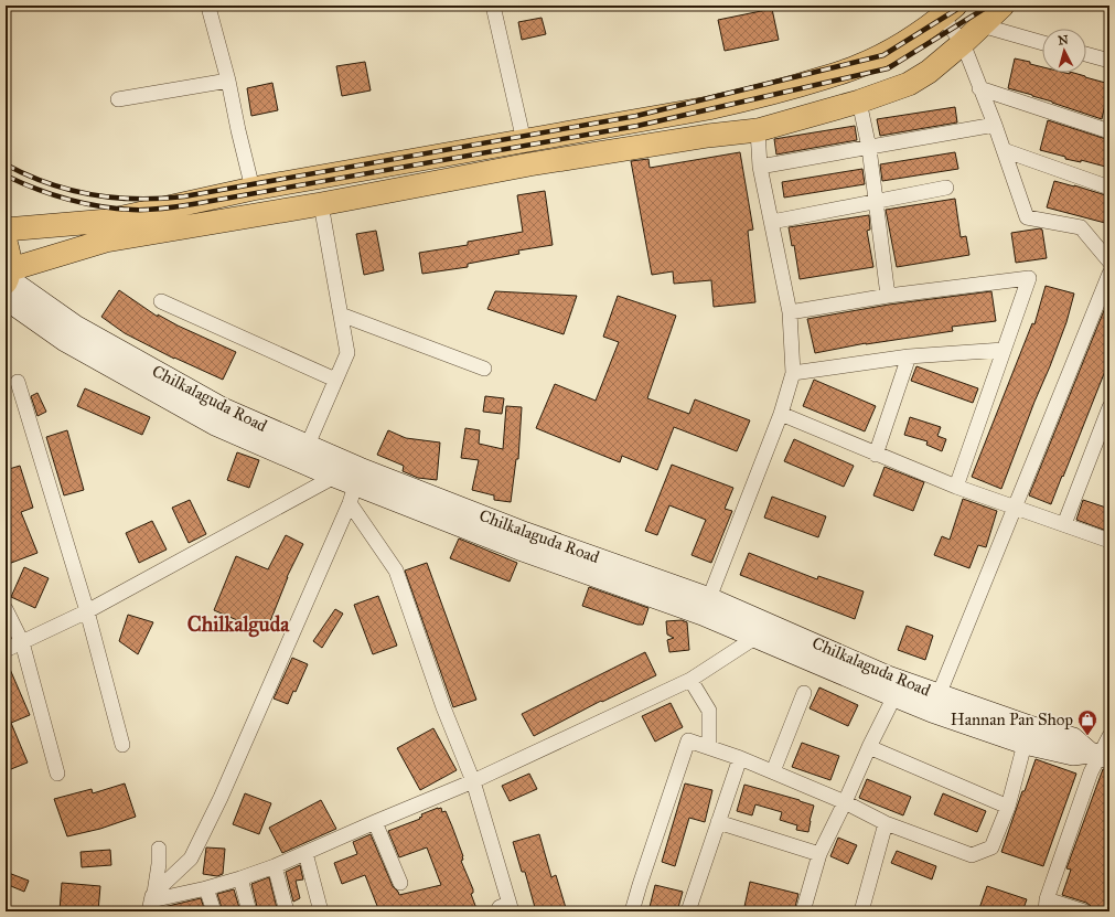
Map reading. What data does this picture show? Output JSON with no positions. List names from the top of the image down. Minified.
{"streets":{"main road":["Chilkalaguda Road"]},"districts":["Chilkalguda"],"places":{"shop":["Hannan Pan Shop"]},"north":"top"}
